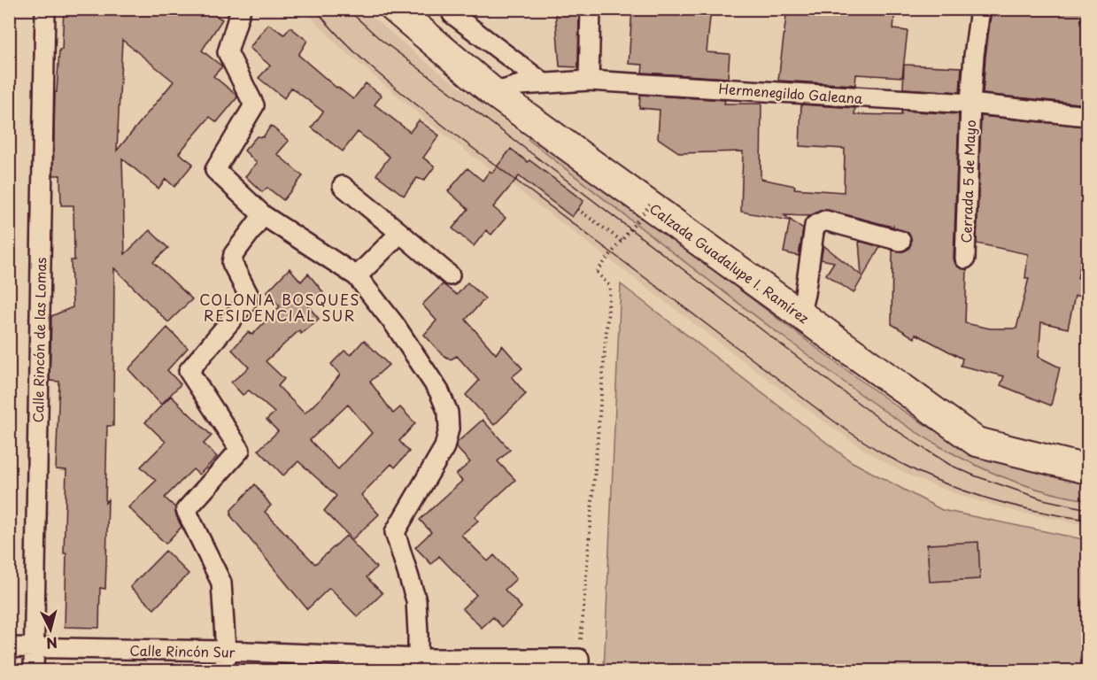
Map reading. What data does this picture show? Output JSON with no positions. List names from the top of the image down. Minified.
{"streets":{"main road":["Calzada Guadalupe I. Ramírez"],"street":["Hermenegildo Galeana","Cerrada 5 de Mayo","Calle Rincón de las Lomas","Calle Rincón Sur"]},"crossings":[["Hermenegildo Galeana","Cerrada 5 de Mayo"],["Hermenegildo Galeana","Calzada Guadalupe I. Ramírez"],["Calle Rincón de las Lomas","Calle Rincón Sur"]],"districts":["COLONIA BOSQUES RESIDENCIAL SUR"],"north":"bottom"}
